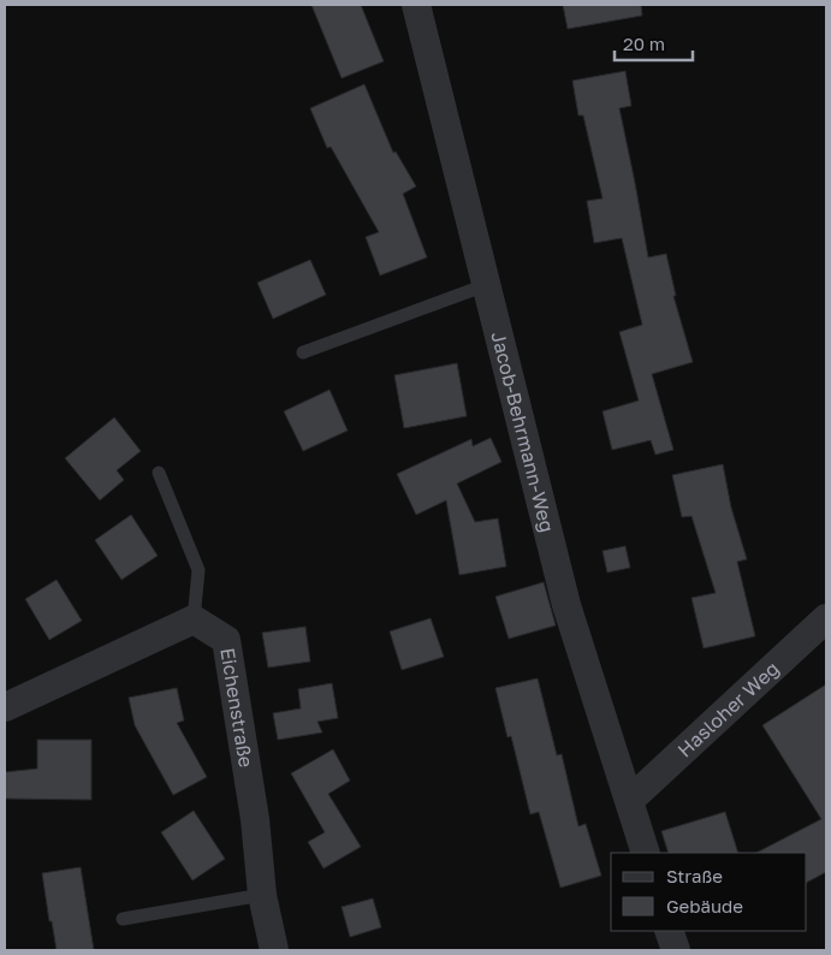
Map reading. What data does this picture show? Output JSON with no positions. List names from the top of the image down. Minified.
{"streets":{"street":["Jacob-Behrmann-Weg","Eichenstraße","Hasloher Weg"]},"crossings":[["Jacob-Behrmann-Weg","Hasloher Weg"]],"legend":["Straße","Gebäude"],"scale_bar":"20 m"}
